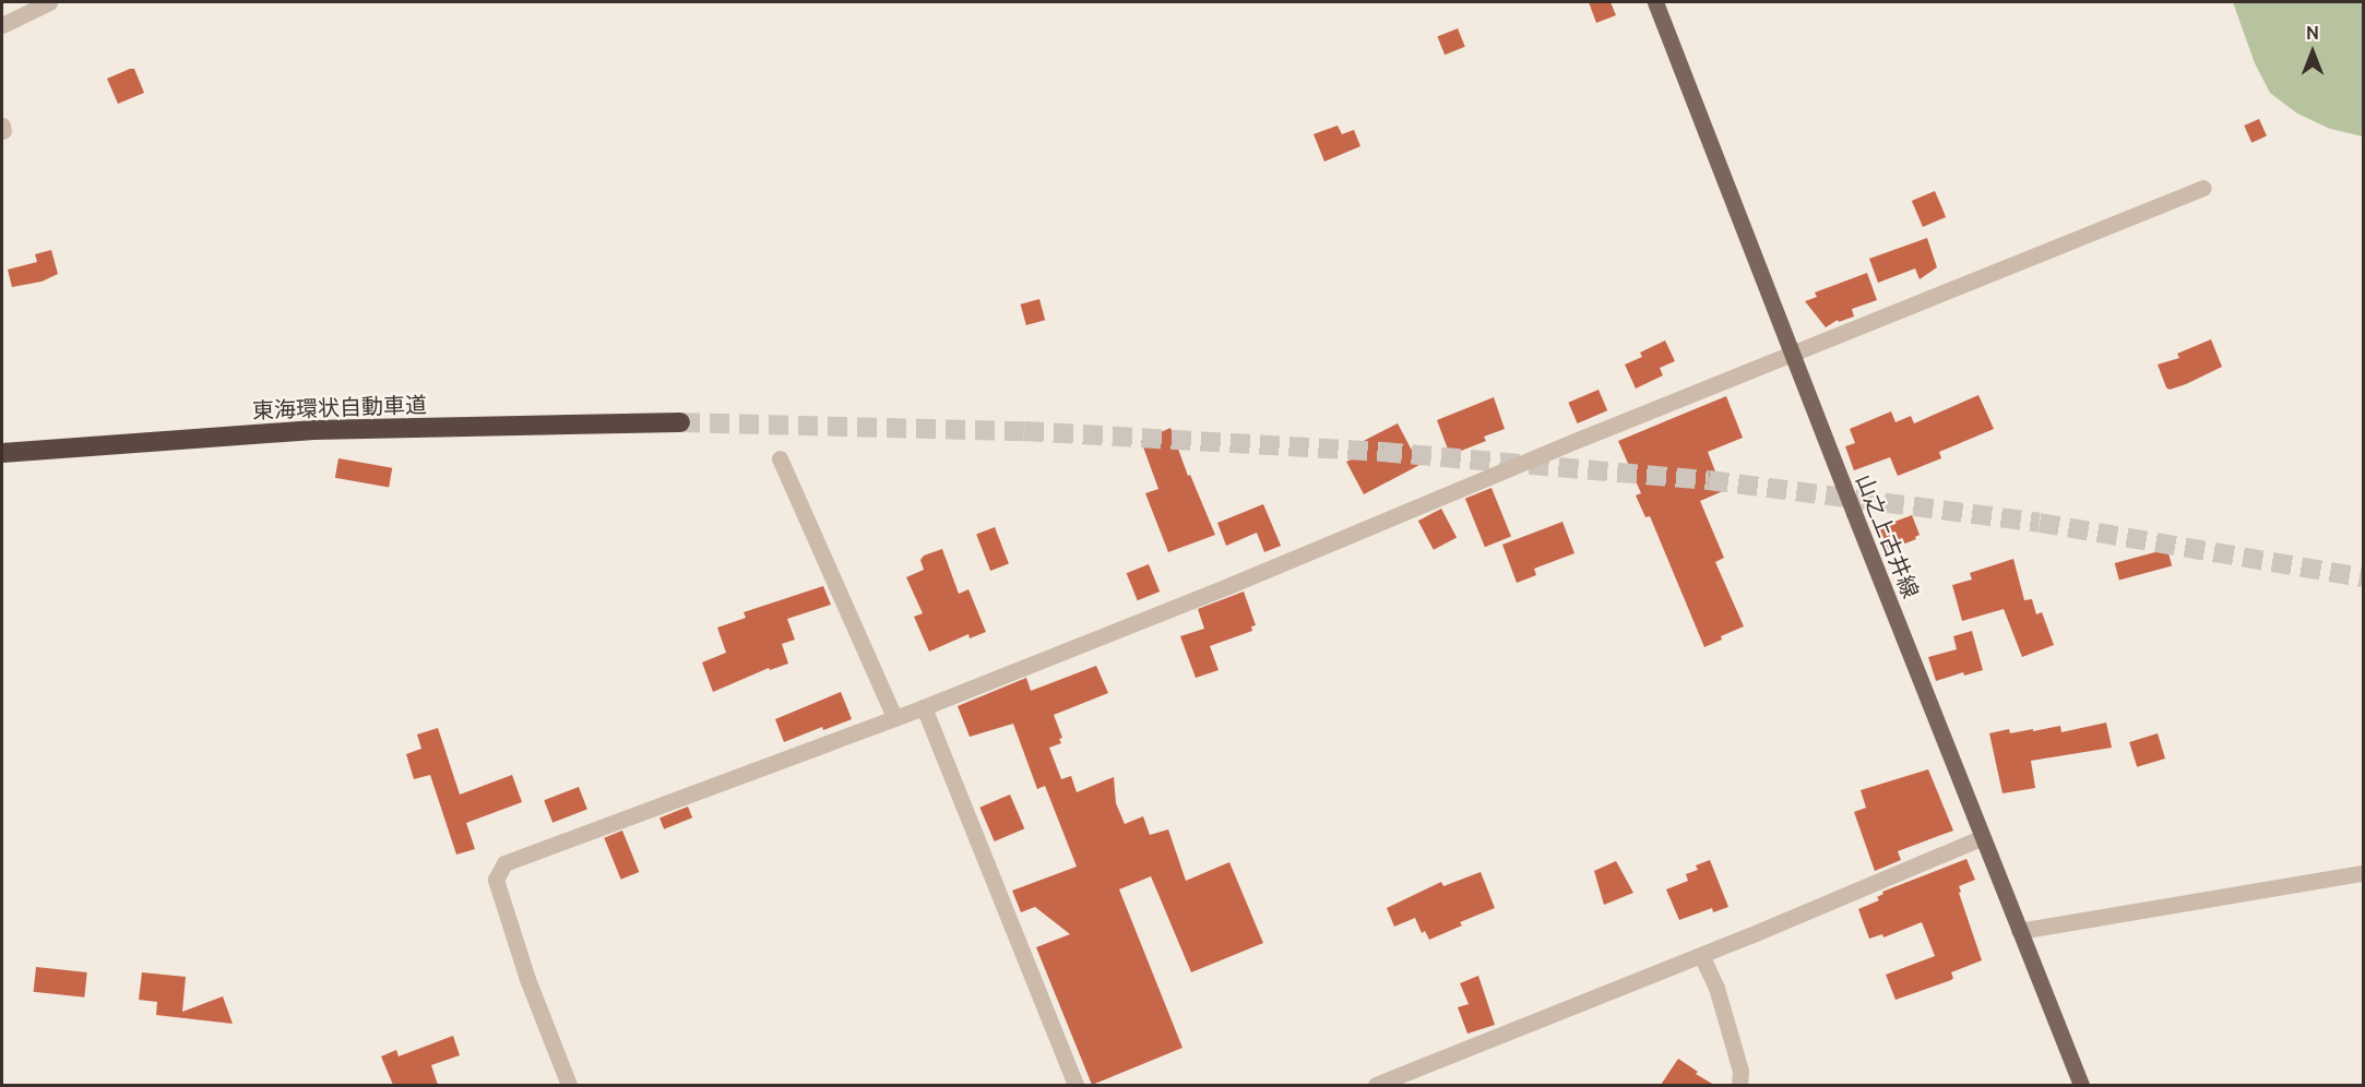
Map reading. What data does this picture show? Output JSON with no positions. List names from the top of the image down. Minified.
{"streets":{"highway":["東海環状自動車道"],"main road":["山之上古井線"]},"north":"top"}
